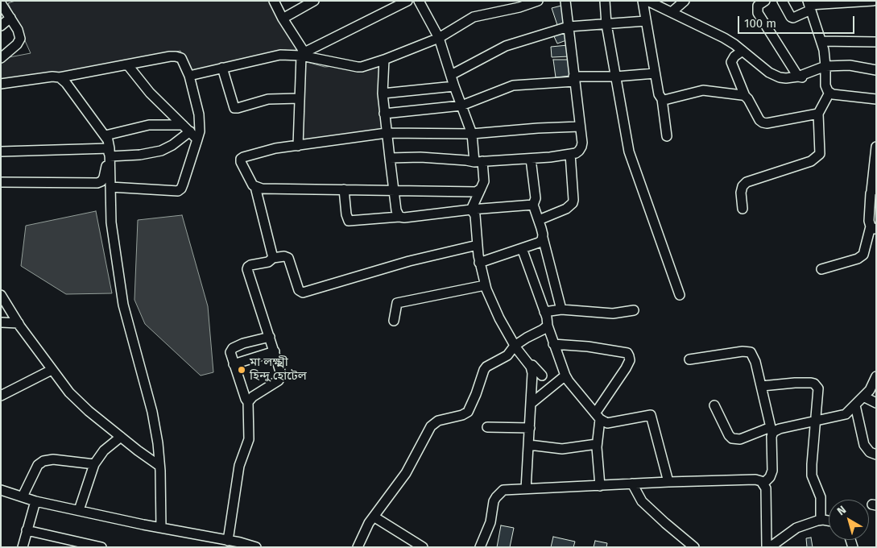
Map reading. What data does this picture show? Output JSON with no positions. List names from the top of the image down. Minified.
{"places":["মা লক্ষ্মী হিন্দু হোটেল"],"scale_bar":"100 m","north":"top left"}
